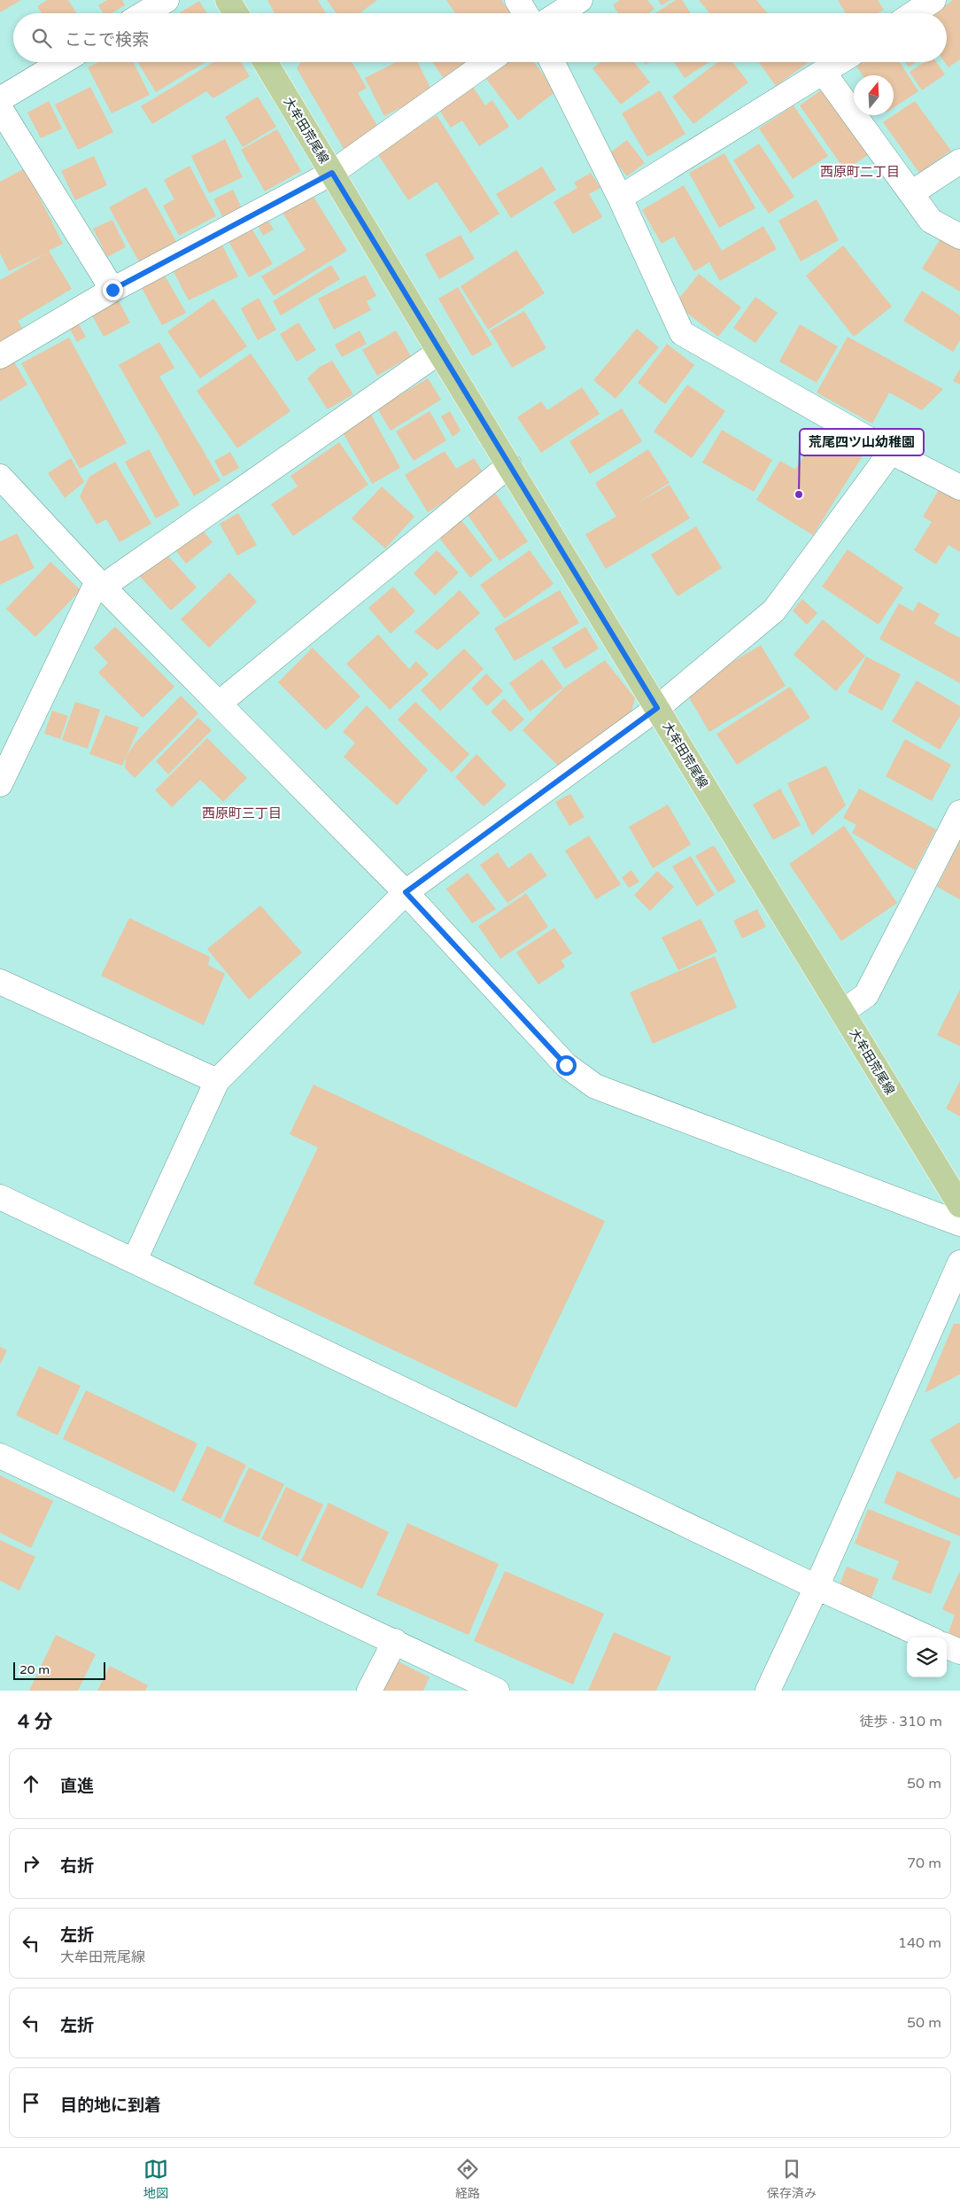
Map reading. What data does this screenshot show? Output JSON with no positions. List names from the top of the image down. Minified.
{"streets":{"main road":["大牟田荒尾線"]},"districts":["西原町二丁目","西原町三丁目"],"places":["荒尾四ツ山幼稚園"],"scale_bar":"20 m","north":"top","page":{"search":"ここで検索","scale":"20 m","heading":["4 分","徒歩 · 310 m"],"list":[["直進","50 m"],["右折","70 m"],["左折","大牟田荒尾線","140 m"],["左折","50 m"],"目的地に到着"],"nav":["地図","経路","保存済み"]}}
